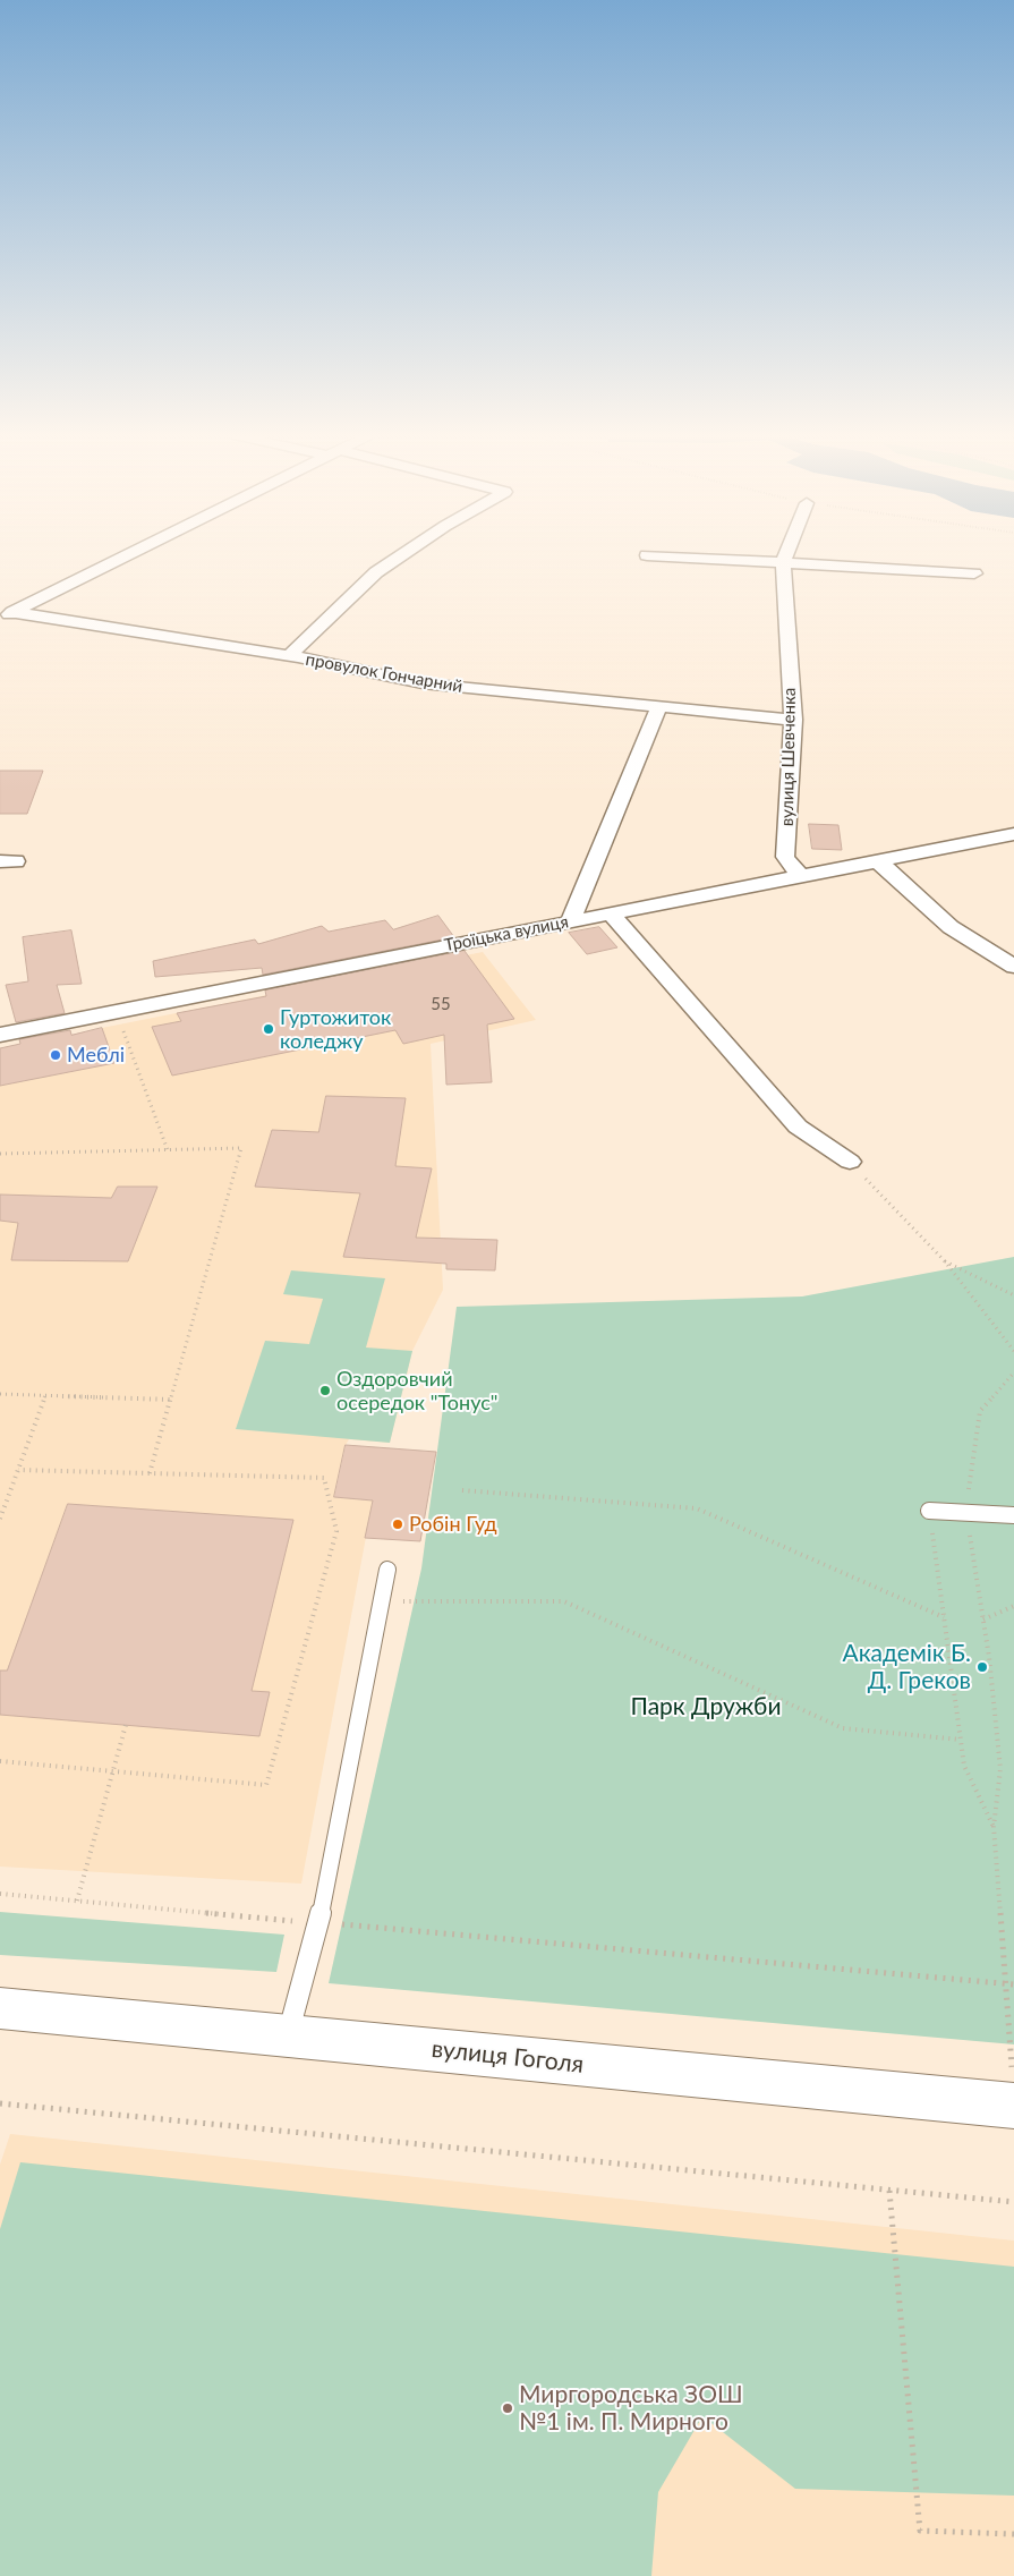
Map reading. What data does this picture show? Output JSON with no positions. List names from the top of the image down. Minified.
{"streets":{"street":["провулок Гончарний","вулиця Шевченка","Троїцька вулиця","вулиця Гоголя"]},"crossings":[["провулок Гончарний","вулиця Шевченка"],["вулиця Шевченка","Троїцька вулиця"]],"parks":["Парк Дружби"],"places":["Гуртожиток коледжу","Меблі","Оздоровчий осередок \"Тонус\"","Робін Гуд","Академік Б. Д. Греков","Миргородська ЗОШ №1 ім. П. Мирного"],"house_numbers":["55"]}
